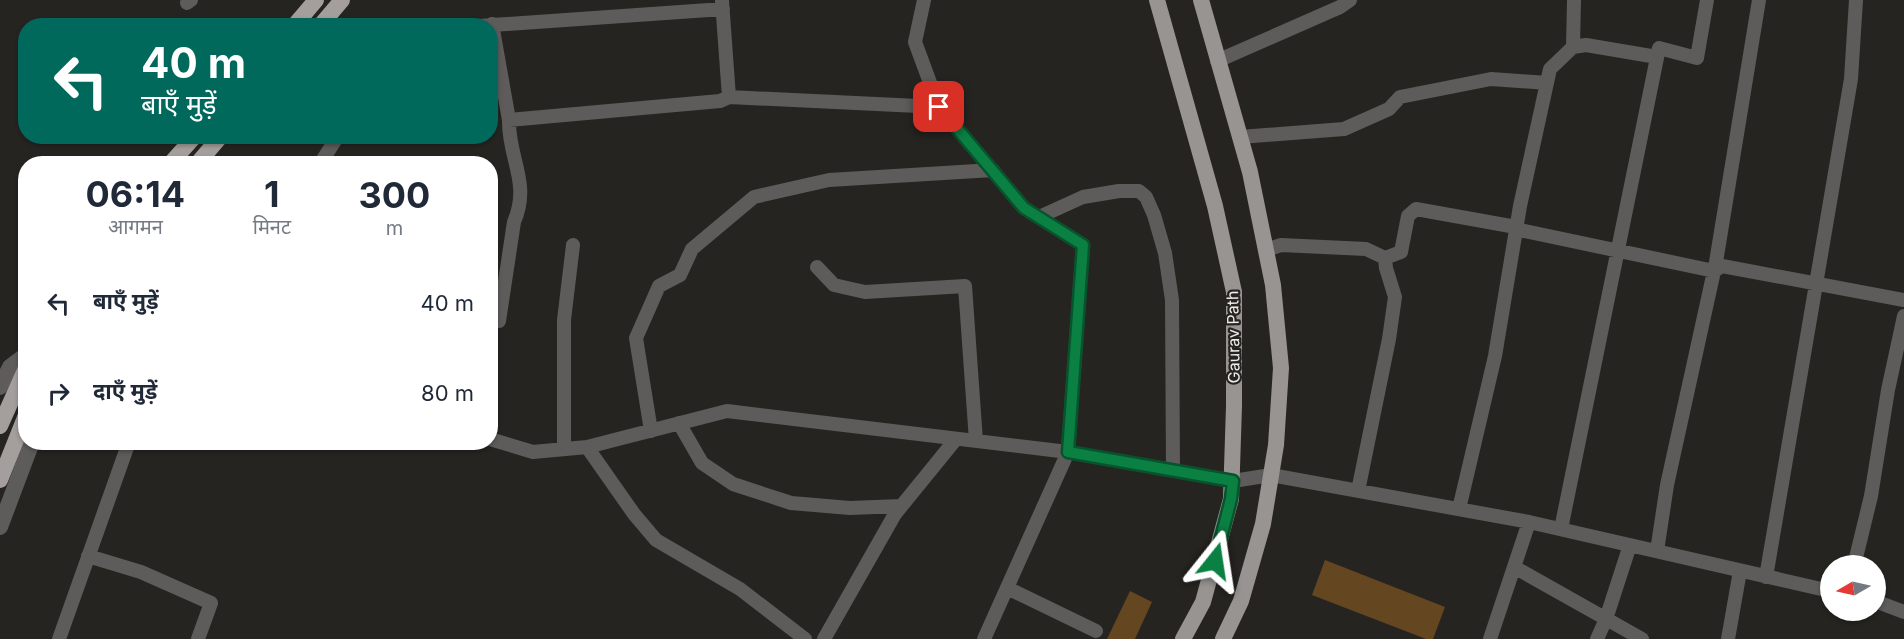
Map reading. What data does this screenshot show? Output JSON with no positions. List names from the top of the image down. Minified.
{"streets":{"main road":["Gaurav Path"]},"north":"left","page":{"turn":["40 m","बाएँ मुड़ें"],"eta":["06:14","आगमन","1","मिनट","300","m"],"list":[{"name":"बाएँ मुड़ें","value":"40 m"},{"name":"दाएँ मुड़ें","value":"80 m"}]}}
